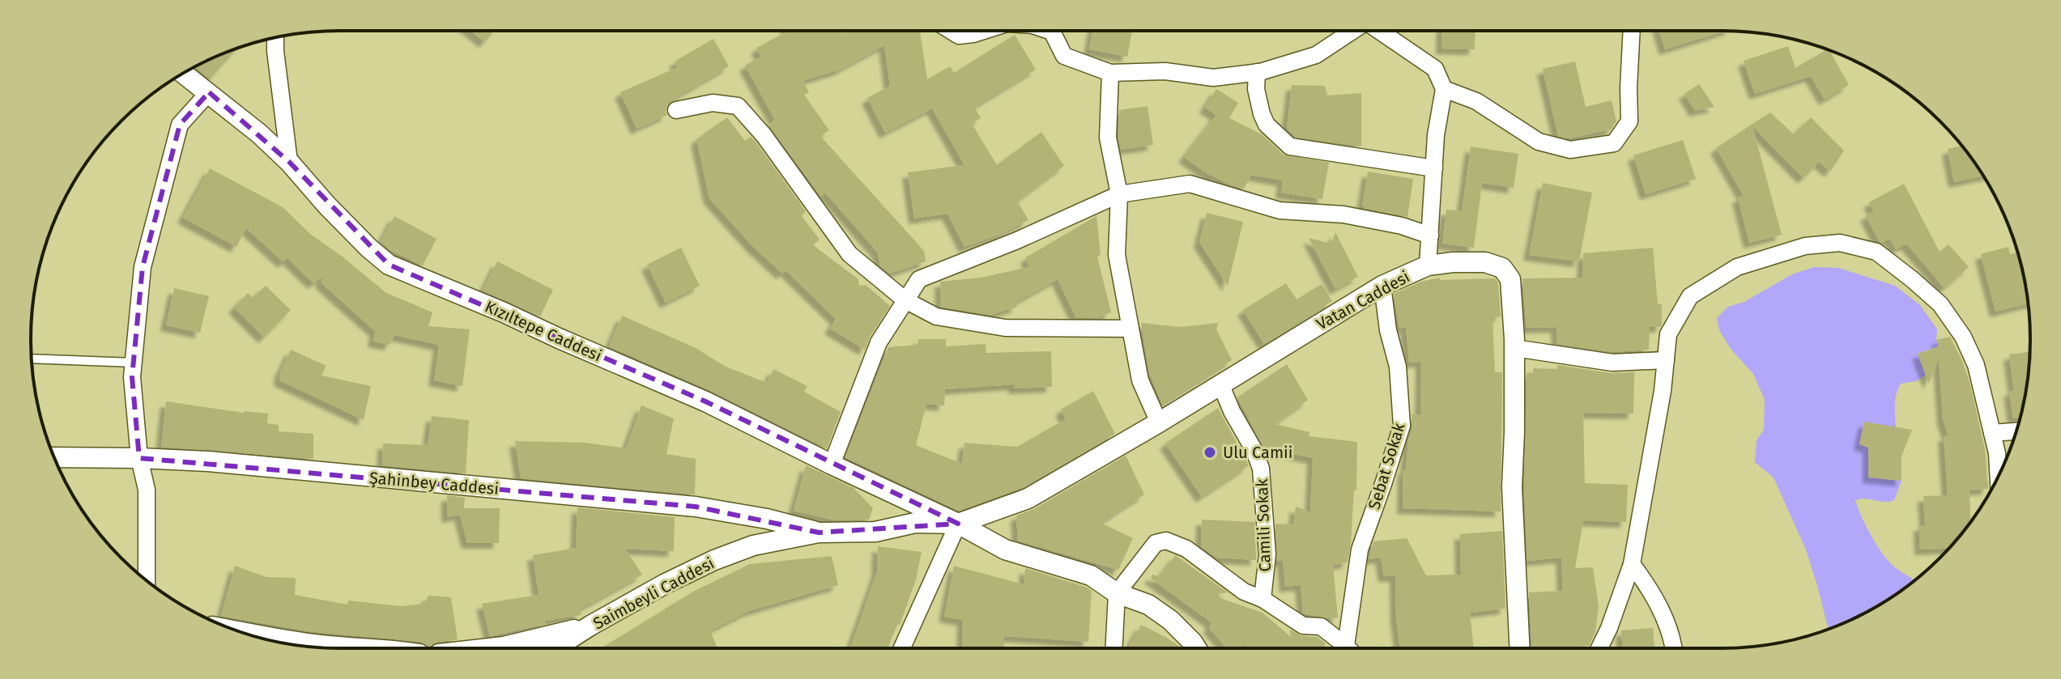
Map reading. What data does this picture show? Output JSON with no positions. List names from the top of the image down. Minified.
{"streets":{"street":["Vatan Caddesi","Kızıltepe Caddesi","Sebat Sokak","Şahinbey Caddesi","Camili Sokak","Saimbeyli Caddesi"]},"crossings":[["Vatan Caddesi","Kızıltepe Caddesi"],["Vatan Caddesi","Sebat Sokak"],["Vatan Caddesi","Camili Sokak"],["Vatan Caddesi","Saimbeyli Caddesi"],["Kızıltepe Caddesi","Saimbeyli Caddesi"],["Şahinbey Caddesi","Saimbeyli Caddesi"]],"places":["Ulu Camii"]}
